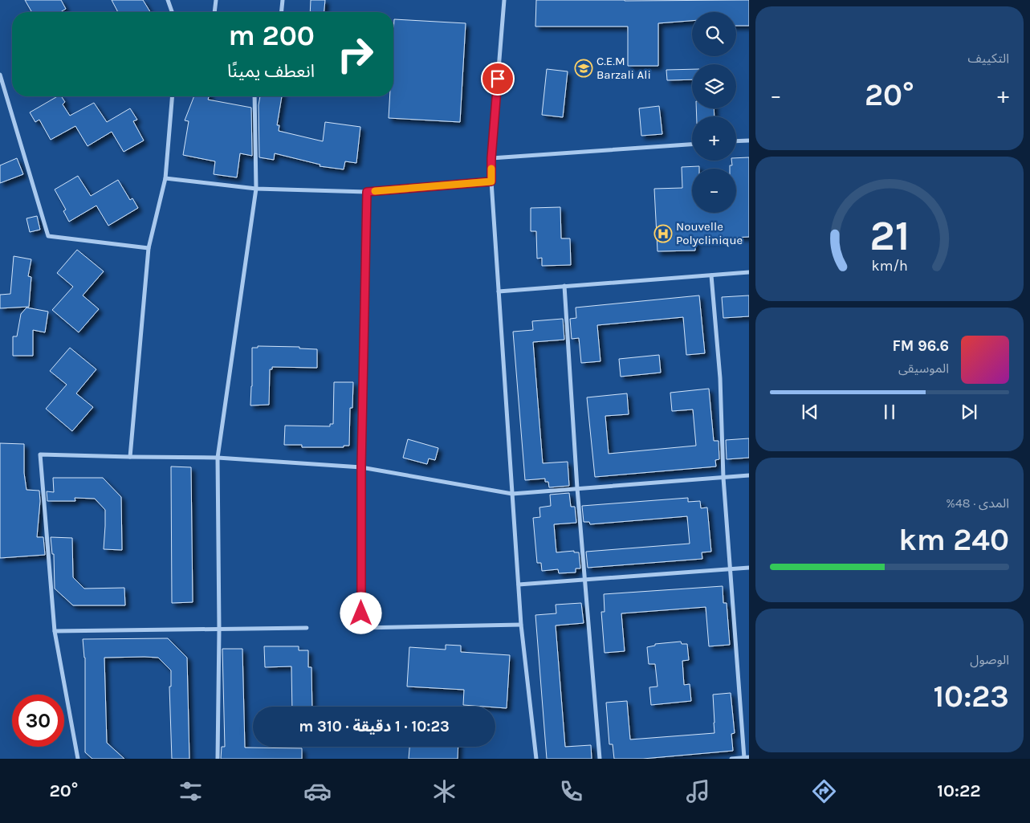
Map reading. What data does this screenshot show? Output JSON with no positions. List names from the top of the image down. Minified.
{"places":{"school or university":["C.E.M Barzali Ali"],"hospital":["Nouvelle Polyclinique"]},"page":{"tile":["التكييف",["المدى · 48%","240 km"],["الوصول","10:23"]],"map_buttons":["+","−"],"turn":["200 m","انعطف يمينًا"],"heat":["−","20°","+"],"song":["96.6 FM","الموسيقى"],"limit":"30","trip":"10:23 · 1 دقيقة · 310 m","tabs":["10:22","20°"],"gauge":["21","km/h"]}}
